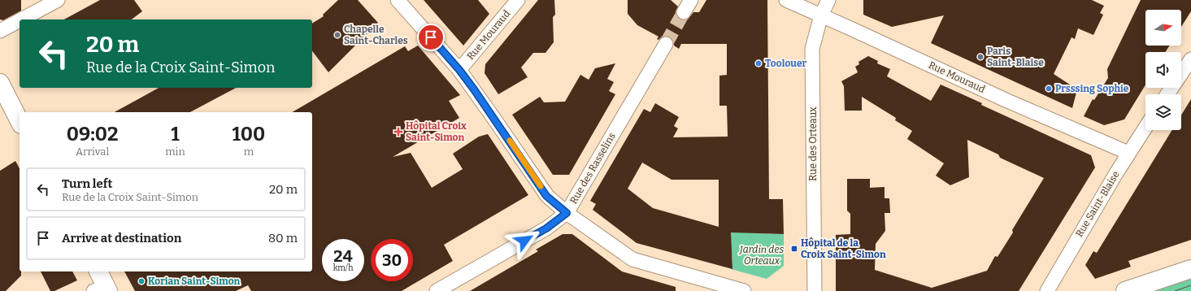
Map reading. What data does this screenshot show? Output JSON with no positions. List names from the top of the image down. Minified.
{"streets":{"street":["Rue Mouraud","Rue des Orteaux","Rue des Rasselins","Rue Saint-Blaise"]},"crossings":[["Rue Mouraud","Rue des Orteaux"],["Rue Mouraud","Rue Saint-Blaise"]],"parks":["Jardin des Orteaux"],"places":{"other":["Chapelle Saint-Charles","Paris Saint-Blaise","Toolouer","Prsssing Sophie","Korian Saint-Simon"],"health":["Hôpital Croix Saint-Simon"],"transit":["Hôpital de la Croix Saint-Simon"]},"north":"right","page":{"turn":["20 m","Rue de la Croix Saint-Simon"],"eta":["09:02","Arrival","1","min","100","m"],"list":[{"name":"Turn left","note":"Rue de la Croix Saint-Simon","value":"20 m"},{"name":"Arrive at destination","value":"80 m"}],"speed":"24 km/h","limit":"30"}}
